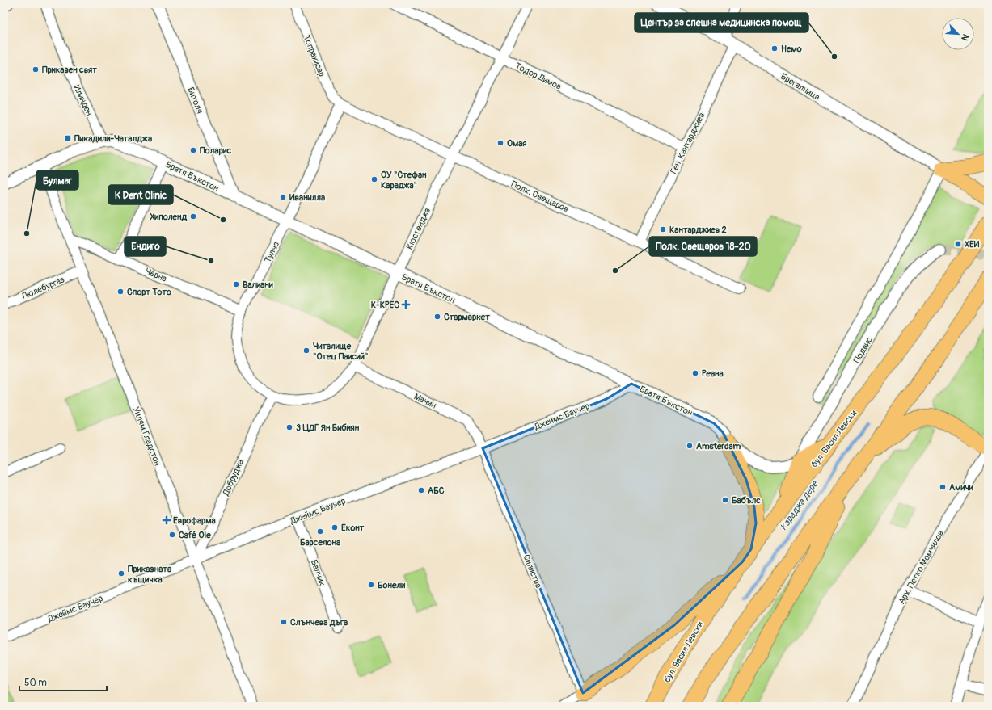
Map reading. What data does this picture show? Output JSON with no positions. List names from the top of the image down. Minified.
{"streets":{"highway":["бул. Васил Левски"],"street":["Топрахисар","Тодор Димов","Брегалница","Илинден","Битоля","Ген. Кантарджиев","Братя Бъкстон","Полк. Свещаров","Кюстенджа","Тулча","Черна","Люлебургаз","Подвис","Мачин","Джеймс Баучер","Уилям Гладстон","Добруджа","Арх. Петко Момчилов","Силистра","Балчик"]},"crossings":[["Топрахисар","Полк. Свещаров"],["Топрахисар","Тулча"],["Тодор Димов","Ген. Кантарджиев"],["Тодор Димов","Кюстенджа"],["Брегалница","Ген. Кантарджиев"],["Илинден","Братя Бъкстон"],["Битоля","Братя Бъкстон"],["Ген. Кантарджиев","Полк. Свещаров"],["Братя Бъкстон","Кюстенджа"],["Братя Бъкстон","Тулча"],["Братя Бъкстон","Подвис"],["Братя Бъкстон","Джеймс Баучер"],["Полк. Свещаров","Кюстенджа"],["Полк. Свещаров","Тулча"],["Кюстенджа","Тулча"],["Кюстенджа","Мачин"],["Кюстенджа","Добруджа"],["Тулча","Черна"],["Тулча","Добруджа"],["Черна","Уилям Гладстон"],["Люлебургаз","Уилям Гладстон"],["Мачин","Джеймс Баучер"],["Мачин","Силистра"],["Джеймс Баучер","Уилям Гладстон"],["Джеймс Баучер","Добруджа"],["Джеймс Баучер","Силистра"],["Джеймс Баучер","Балчик"],["Уилям Гладстон","Добруджа"]],"water":["Караджа дере"],"places":{"other":["Немо","Център за спешна медицинска помощ","Приказен свят","Омая","Поларис","ОУ \"Стефан Караджа\"","Иванилла","Хиполенд","K Dent Clinic","Кантарджиев 2","Булмаг","Ендиго","Полк. Свещаров 18-20","Валиани","Спорт Тото","Стармаркет","Читалище \"Отец Паисий\"","Реана","3 ЦДГ Ян Бибиян","Amsterdam","Амичи","АБС","Бабълс","Еконт","Барселона","Café Ole","Приказната къщичка","Бонели","Слънчева дъга"],"transit":["Пикадили-Чаталджа","ХЕИ"],"health":["К-КРЕС","Еврофарма"]},"scale_bar":"50 m","north":"bottom right"}
